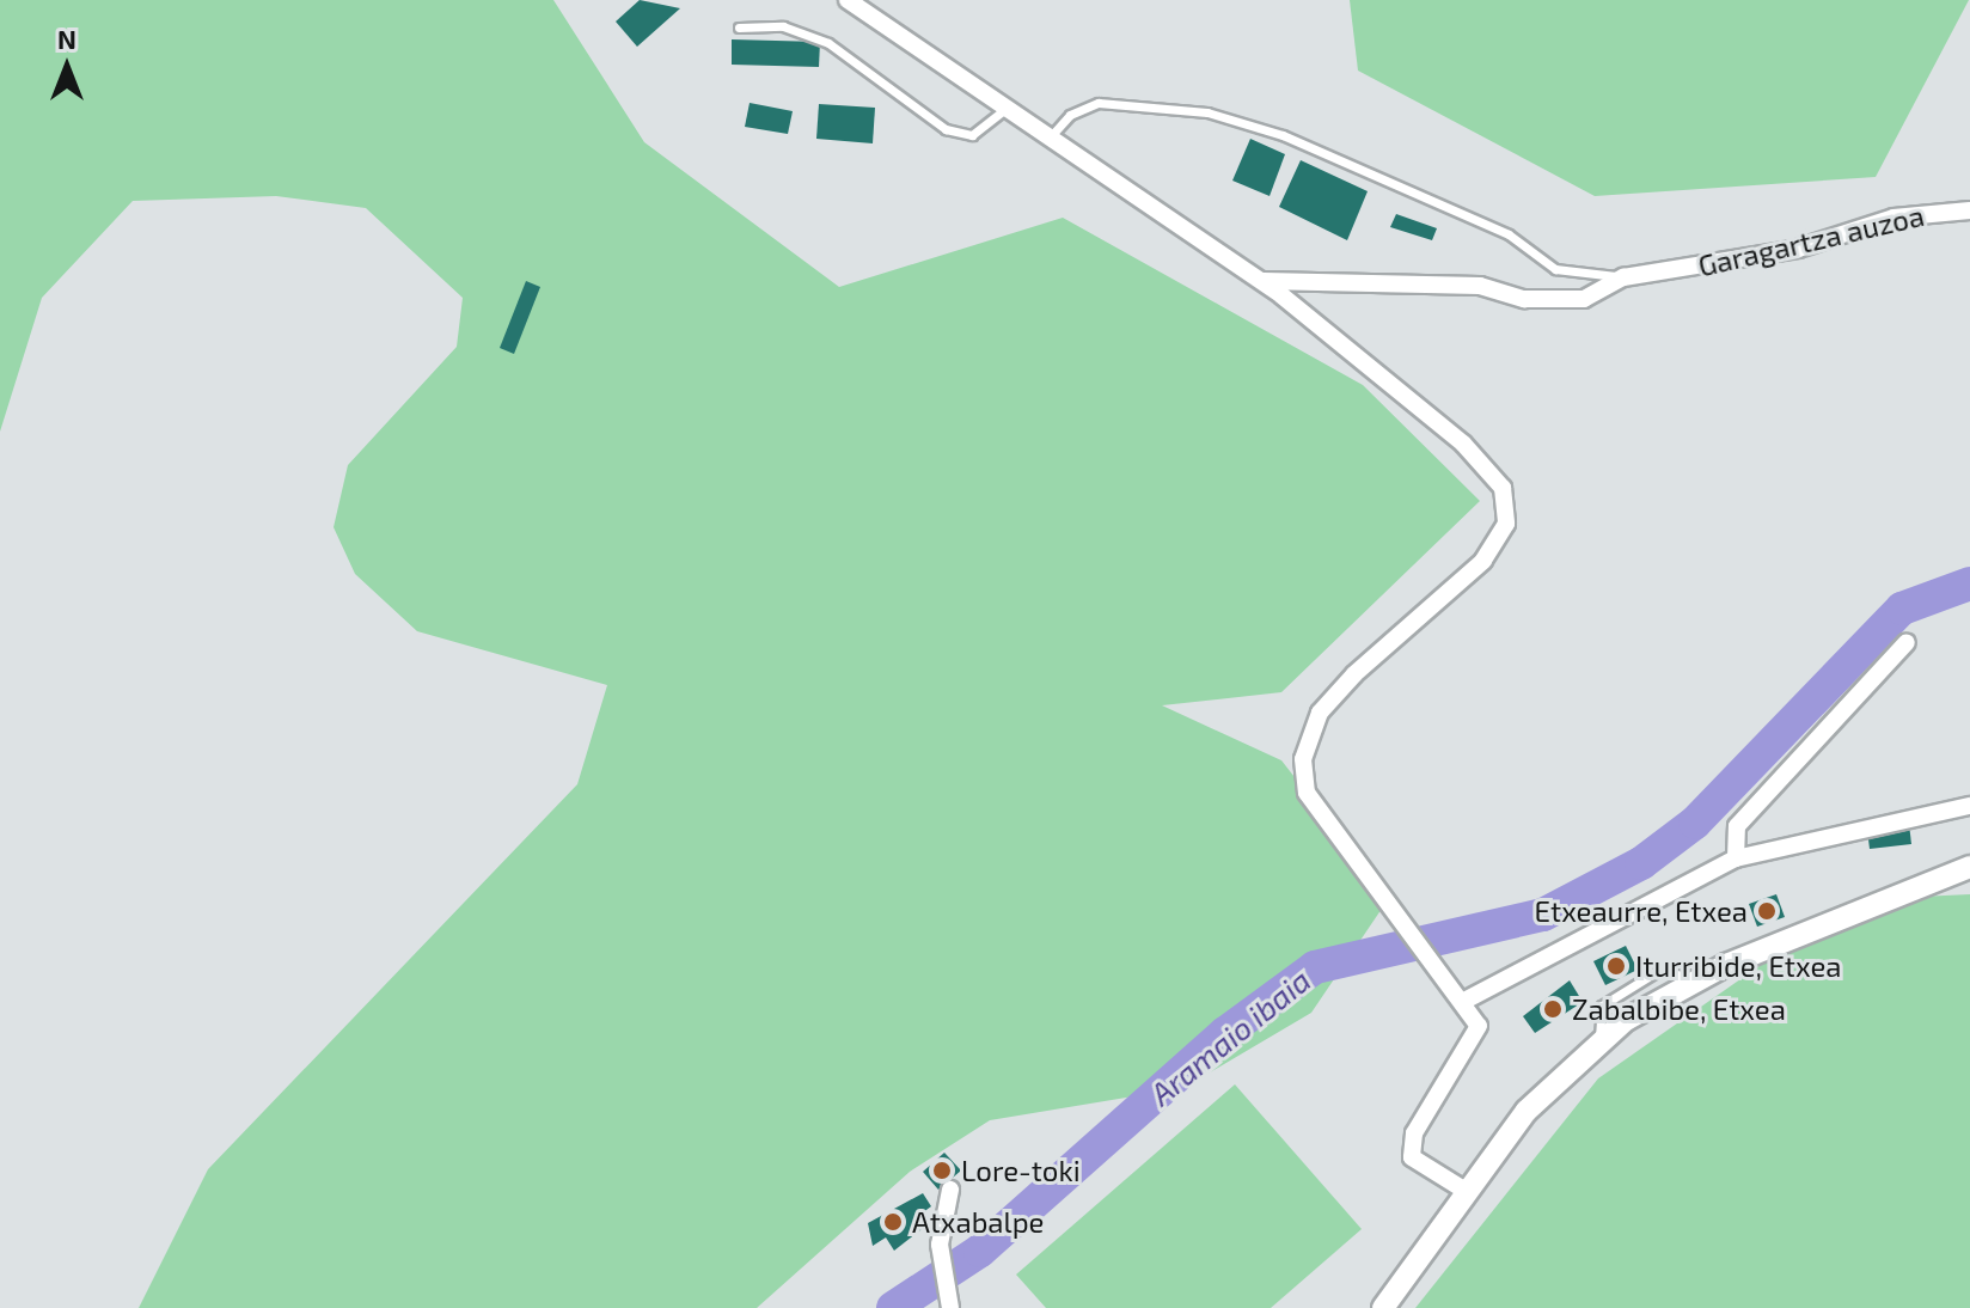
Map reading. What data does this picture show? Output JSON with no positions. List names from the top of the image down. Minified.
{"streets":{"street":["Garagartza auzoa"]},"water":["Aramaio ibaia"],"places":["Etxeaurre, Etxea","Iturribide, Etxea","Zabalbibe, Etxea","Lore-toki","Atxabalpe"],"north":"top"}
